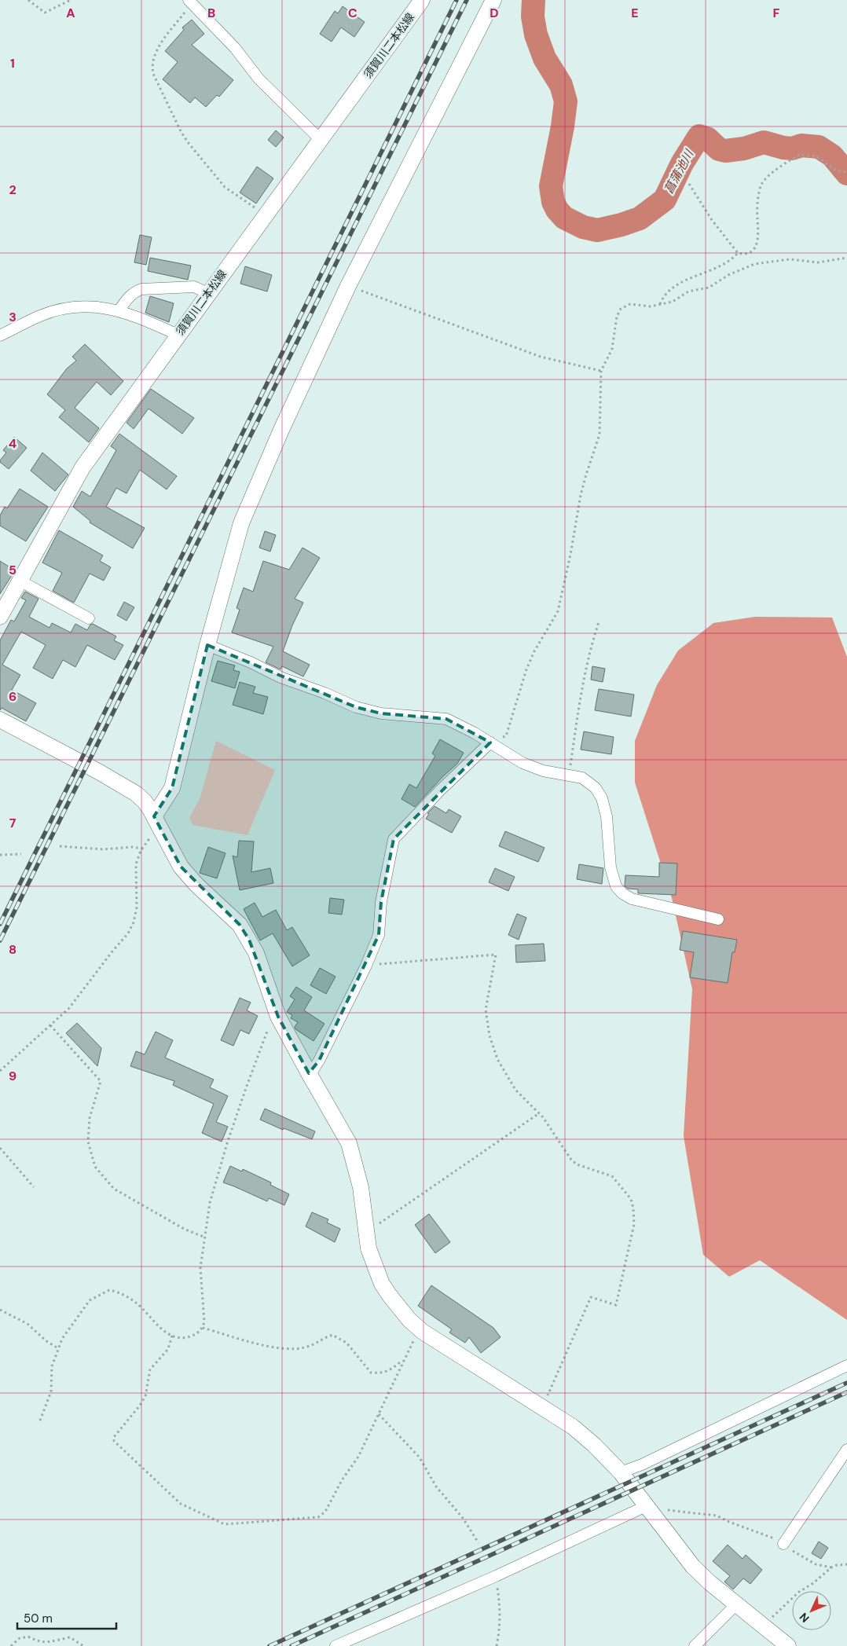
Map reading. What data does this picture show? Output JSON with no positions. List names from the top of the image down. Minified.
{"streets":{"street":["須賀川二本松線"]},"water":["菖蒲池川"],"scale_bar":"50 m","north":"bottom left","grid":{"columns":["A","B","C","D","E","F"],"rows":["1","2","3","4","5","6","7","8","9"]}}
